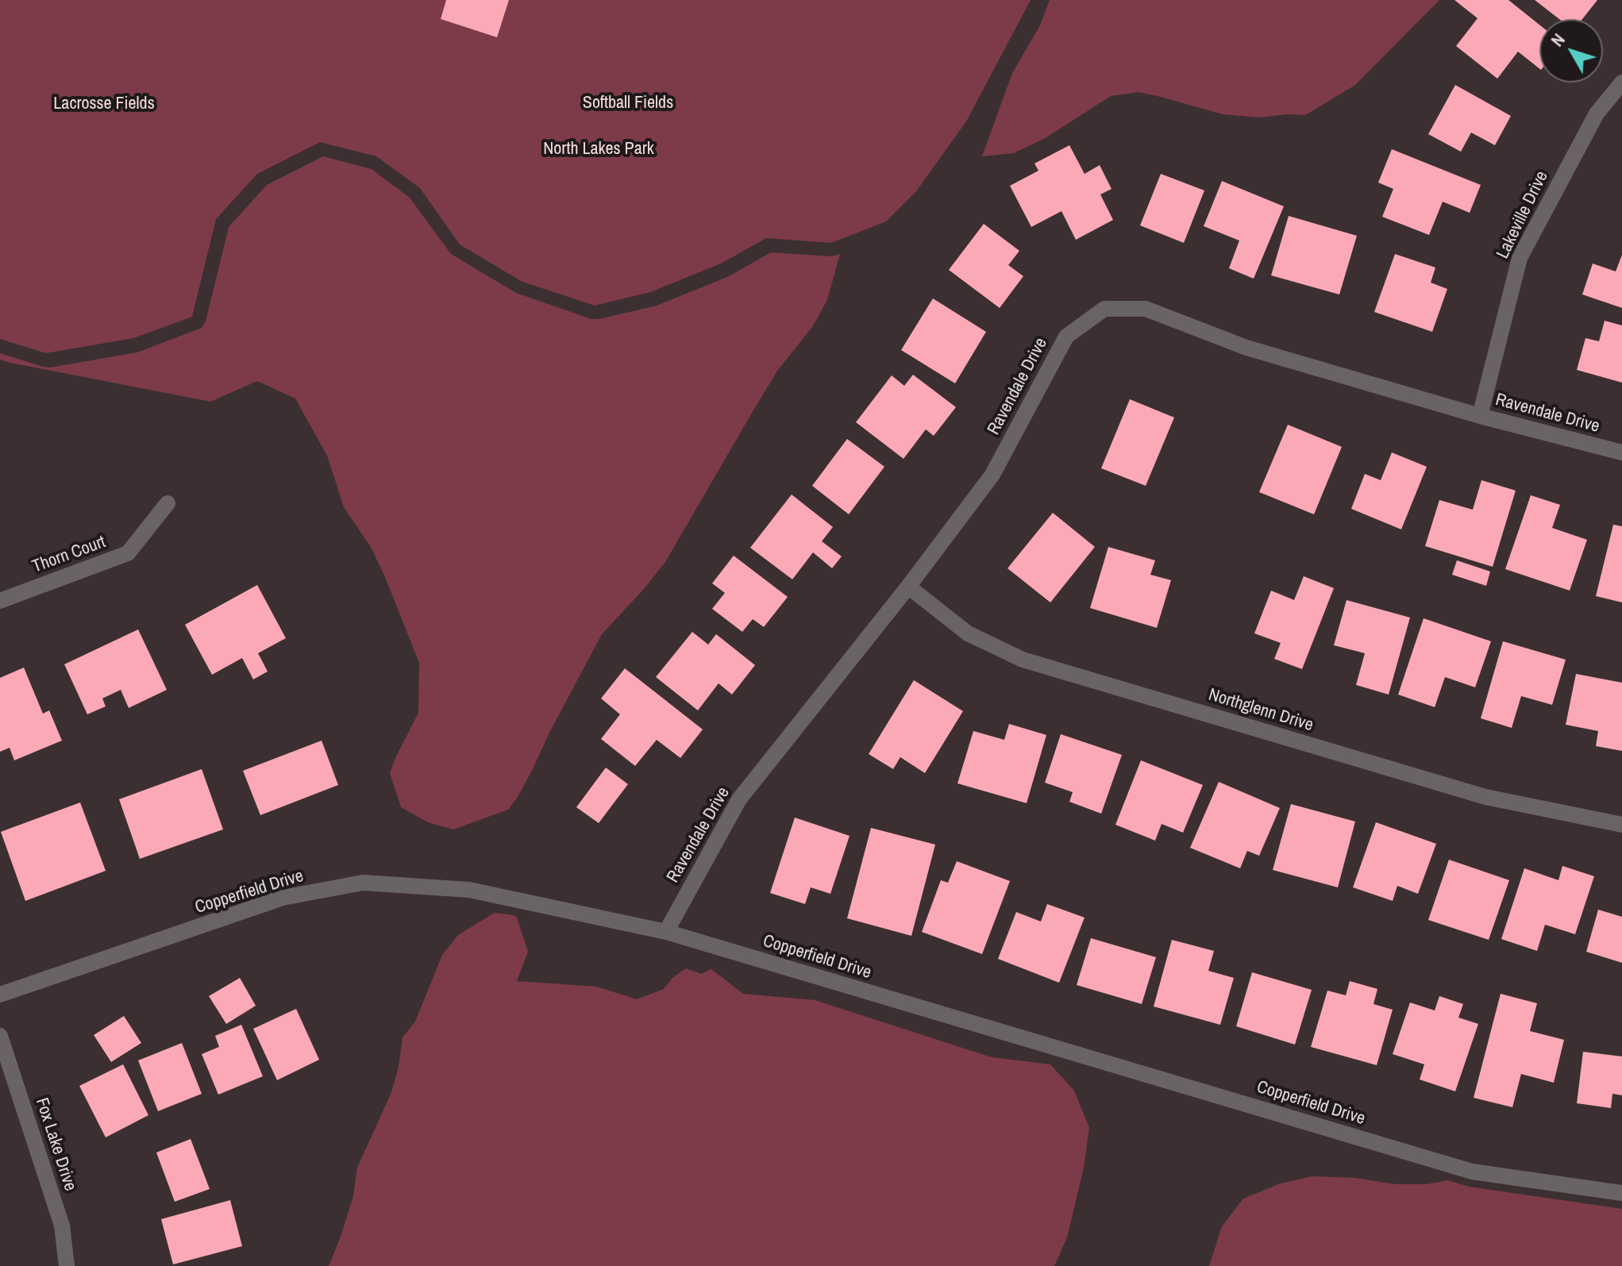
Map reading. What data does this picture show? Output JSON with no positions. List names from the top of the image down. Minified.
{"streets":{"street":["Lakeville Drive","Ravendale Drive","Thorn Court","Northglenn Drive","Copperfield Drive","Fox Lake Drive"]},"crossings":[["Lakeville Drive","Ravendale Drive"],["Ravendale Drive","Northglenn Drive"],["Ravendale Drive","Copperfield Drive"]],"parks":["Softball Fields","Lacrosse Fields","North Lakes Park"],"north":"top left"}
